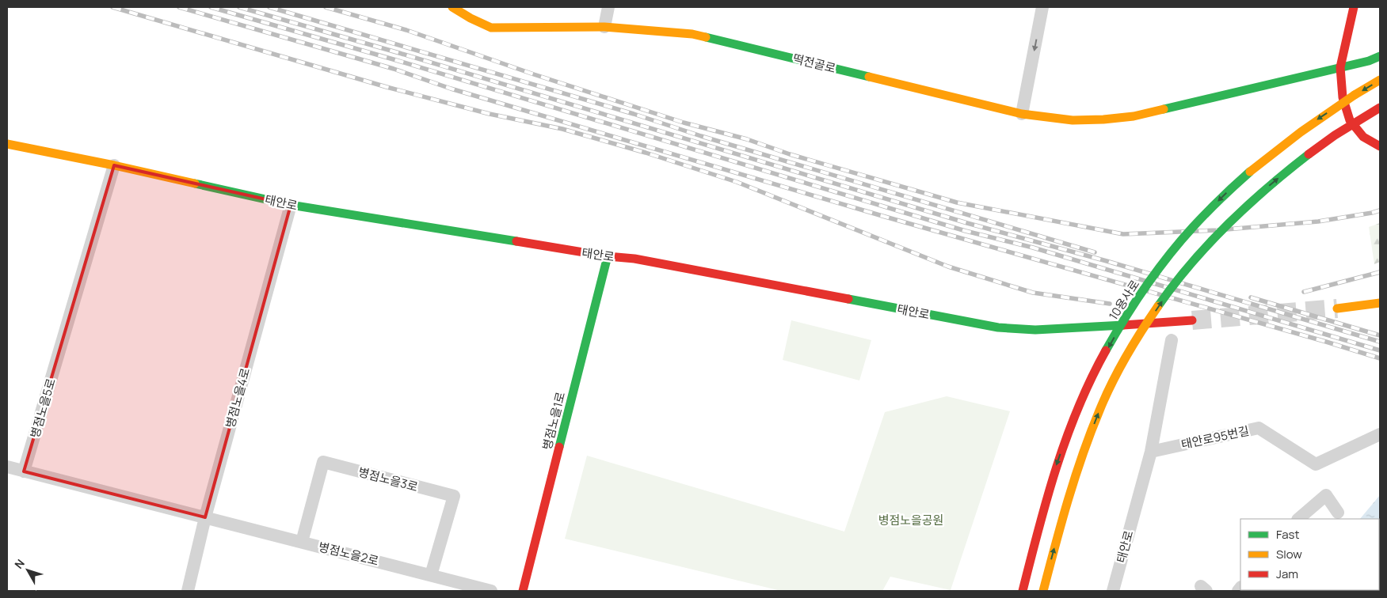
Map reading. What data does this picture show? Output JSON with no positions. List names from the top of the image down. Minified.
{"streets":{"street":["떡전골로","태안로","10용사로","병점노을4로","병점노을5로","병점노을1로","태안로95번길","병점노을3로","병점노을2로"]},"crossings":[["태안로","병점노을4로"],["태안로","병점노을5로"],["태안로","병점노을1로"],["태안로","태안로95번길"],["병점노을4로","병점노을2로"],["병점노을3로","병점노을2로"]],"parks":["병점노을공원"],"legend":["Fast","Slow","Jam"],"north":"top left"}
